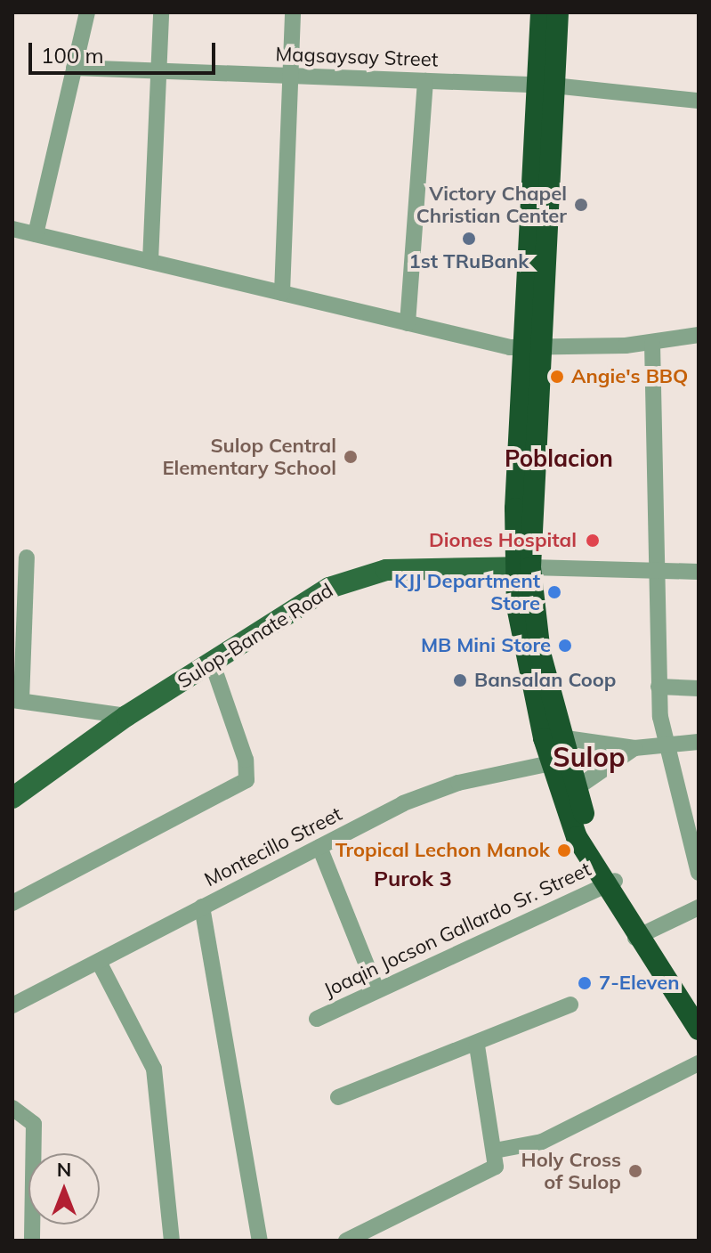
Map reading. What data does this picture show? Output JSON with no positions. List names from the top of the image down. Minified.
{"streets":{"main road":["Sulop-Banate Road"],"street":["Magsaysay Street","Montecillo Street","Joaqin Jocson Gallardo Sr. Street"]},"districts":["Poblacion","Sulop","Purok 3"],"places":["Victory Chapel Christian Center","1st TRuBank","Angie's BBQ","Sulop Central Elementary School","Diones Hospital","KJJ Department Store","MB Mini Store","Bansalan Coop","Tropical Lechon Manok","7-Eleven","Holy Cross of Sulop"],"scale_bar":"100 m","north":"top"}
